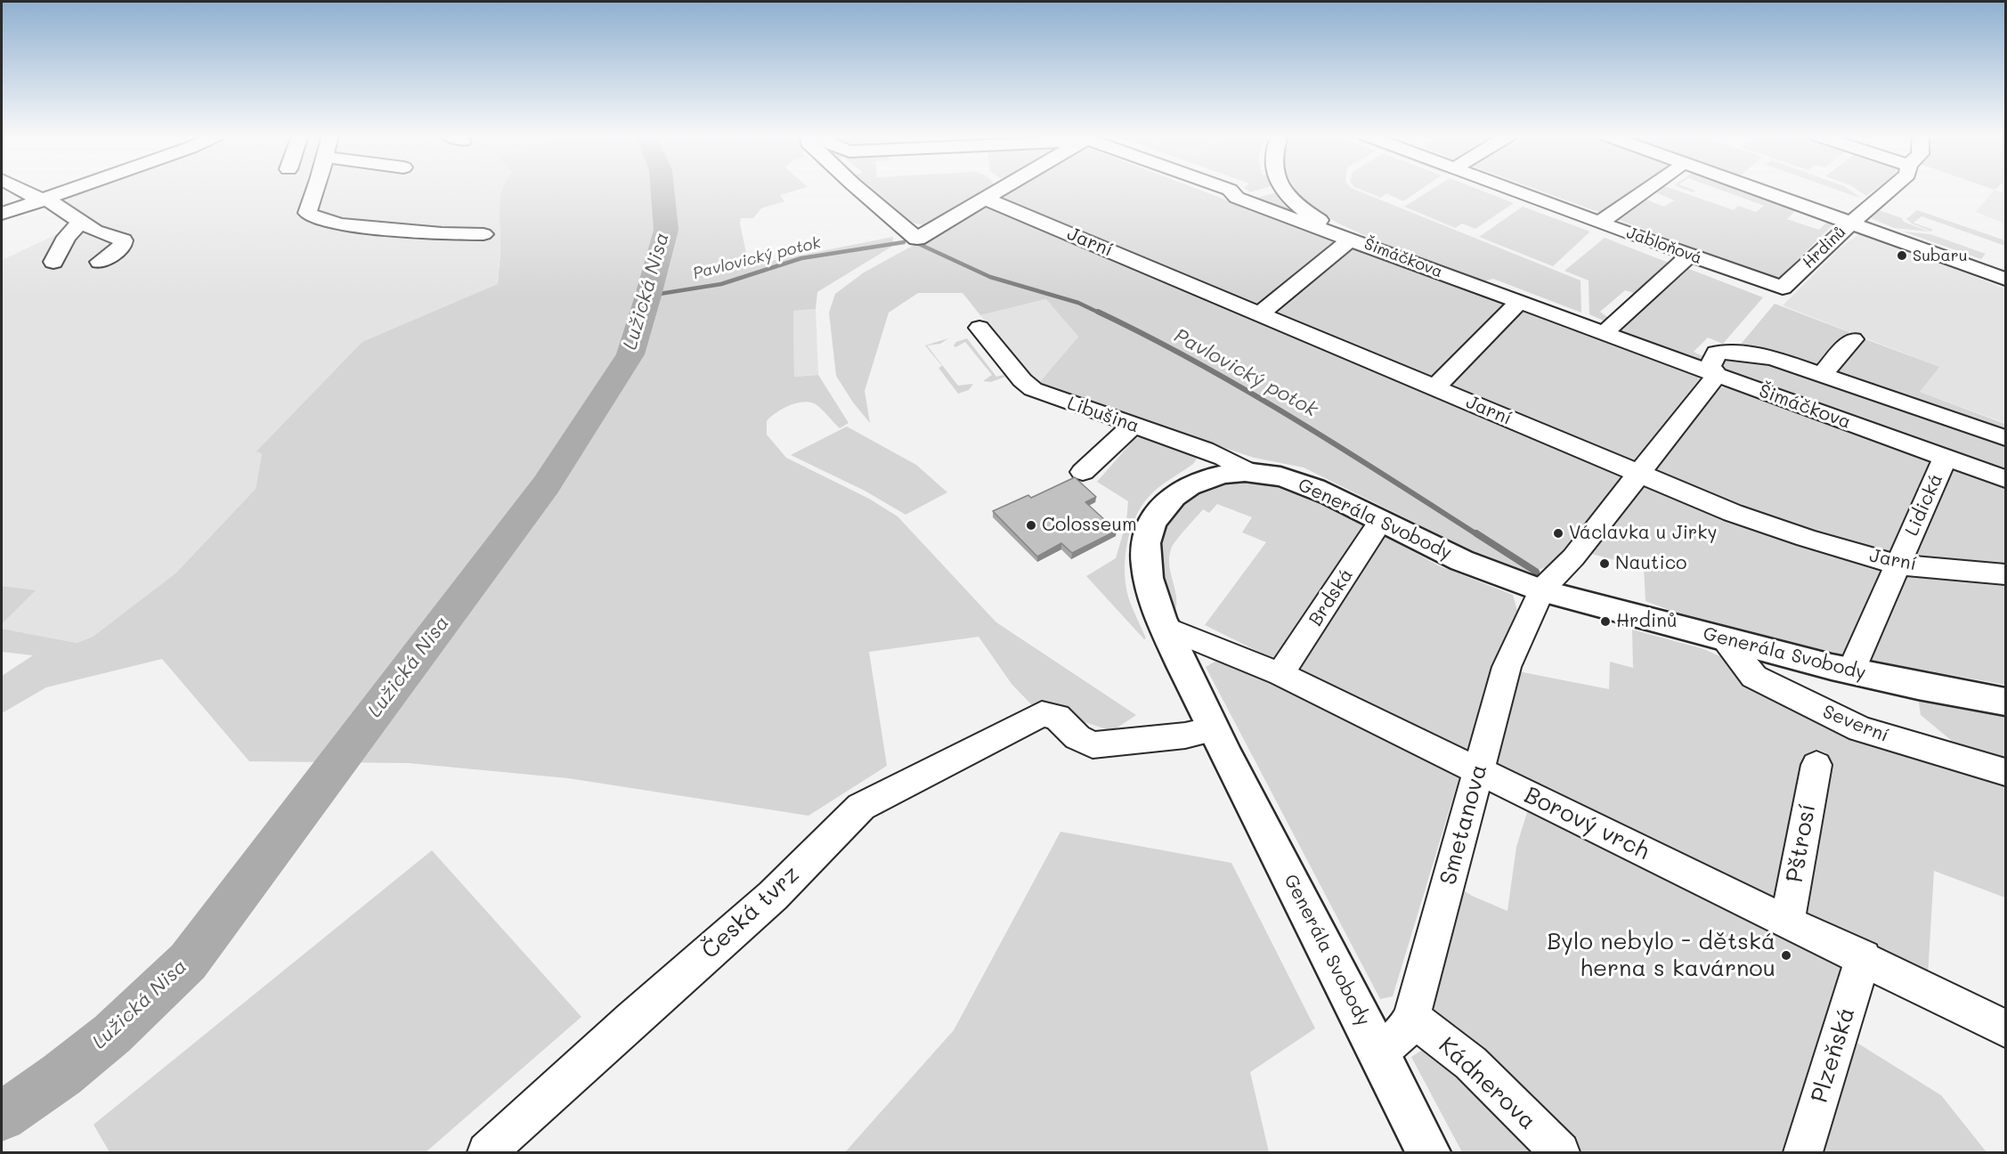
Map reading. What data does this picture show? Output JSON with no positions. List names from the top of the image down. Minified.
{"streets":{"main road":["Generála Svobody"],"street":["Jarní","Jabloňová","Hrdinů","Šimáčkova","Libušina","Lidická","Brdská","Severní","Borový vrch","Smetanova","Pštrosí","Česká tvrz","Plzeňská","Kádnerova"]},"crossings":[["Jarní","Šimáčkova"],["Jarní","Lidická"],["Jabloňová","Hrdinů"],["Šimáčkova","Lidická"],["Libušina","Generála Svobody"],["Lidická","Generála Svobody"],["Generála Svobody","Brdská"],["Generála Svobody","Severní"],["Generála Svobody","Borový vrch"],["Generála Svobody","Smetanova"],["Generála Svobody","Česká tvrz"],["Brdská","Borový vrch"],["Borový vrch","Smetanova"],["Borový vrch","Pštrosí"],["Borový vrch","Plzeňská"],["Smetanova","Kádnerova"]],"water":["Pavlovický potok","Lužická Nisa"],"places":["Subaru","Colosseum","Václavka u Jirky","Nautico","Hrdinů","Bylo nebylo - dětská herna s kavárnou"]}
